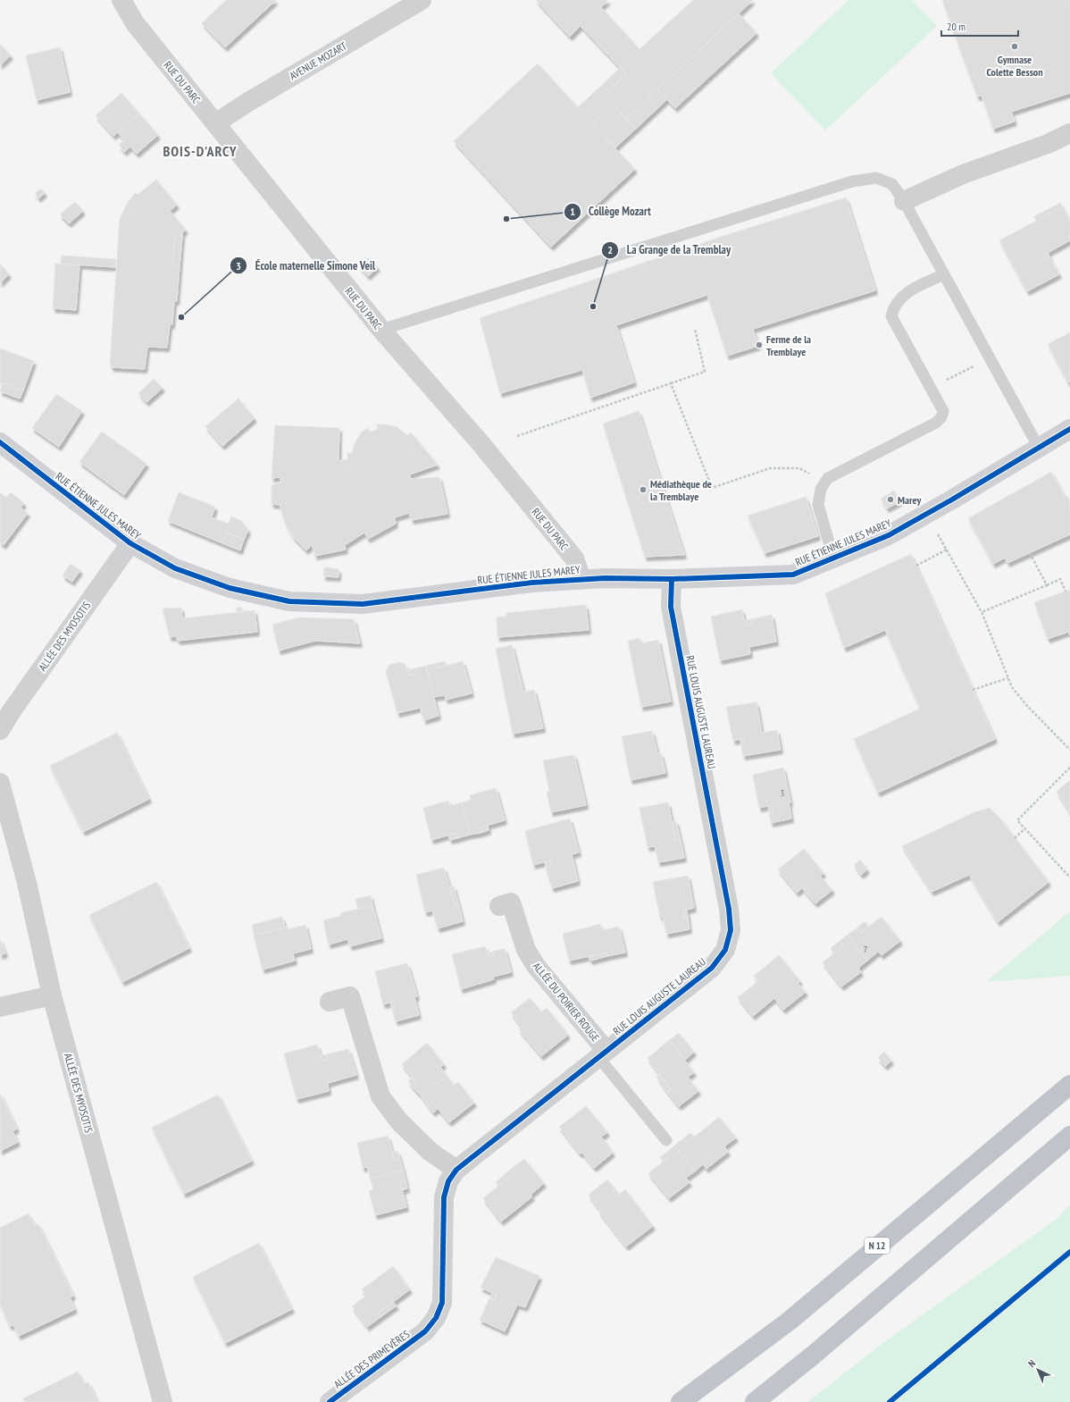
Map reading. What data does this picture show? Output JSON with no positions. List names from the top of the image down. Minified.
{"streets":{"highway":["N 12"],"street":["AVENUE MOZART","RUE DU PARC","RUE ÉTIENNE JULES MAREY","ALLÉE DES MYOSOTIS","RUE LOUIS AUGUSTE LAUREAU","ALLÉE DU POIRIER ROUGE","ALLÉE DES PRIMEVÈRES"]},"crossings":[["AVENUE MOZART","RUE DU PARC"],["RUE DU PARC","RUE ÉTIENNE JULES MAREY"],["RUE ÉTIENNE JULES MAREY","ALLÉE DES MYOSOTIS"],["RUE ÉTIENNE JULES MAREY","RUE LOUIS AUGUSTE LAUREAU"],["RUE LOUIS AUGUSTE LAUREAU","ALLÉE DU POIRIER ROUGE"],["RUE LOUIS AUGUSTE LAUREAU","ALLÉE DES PRIMEVÈRES"]],"districts":["BOIS-D'ARCY"],"places":["Gymnase Colette Besson","Collège Mozart","La Grange de la Tremblay","École maternelle Simone Veil","Ferme de la Tremblaye","Médiathèque de la Tremblaye","Marey"],"house_numbers":["3","7"],"scale_bar":"20 m","north":"top left"}
